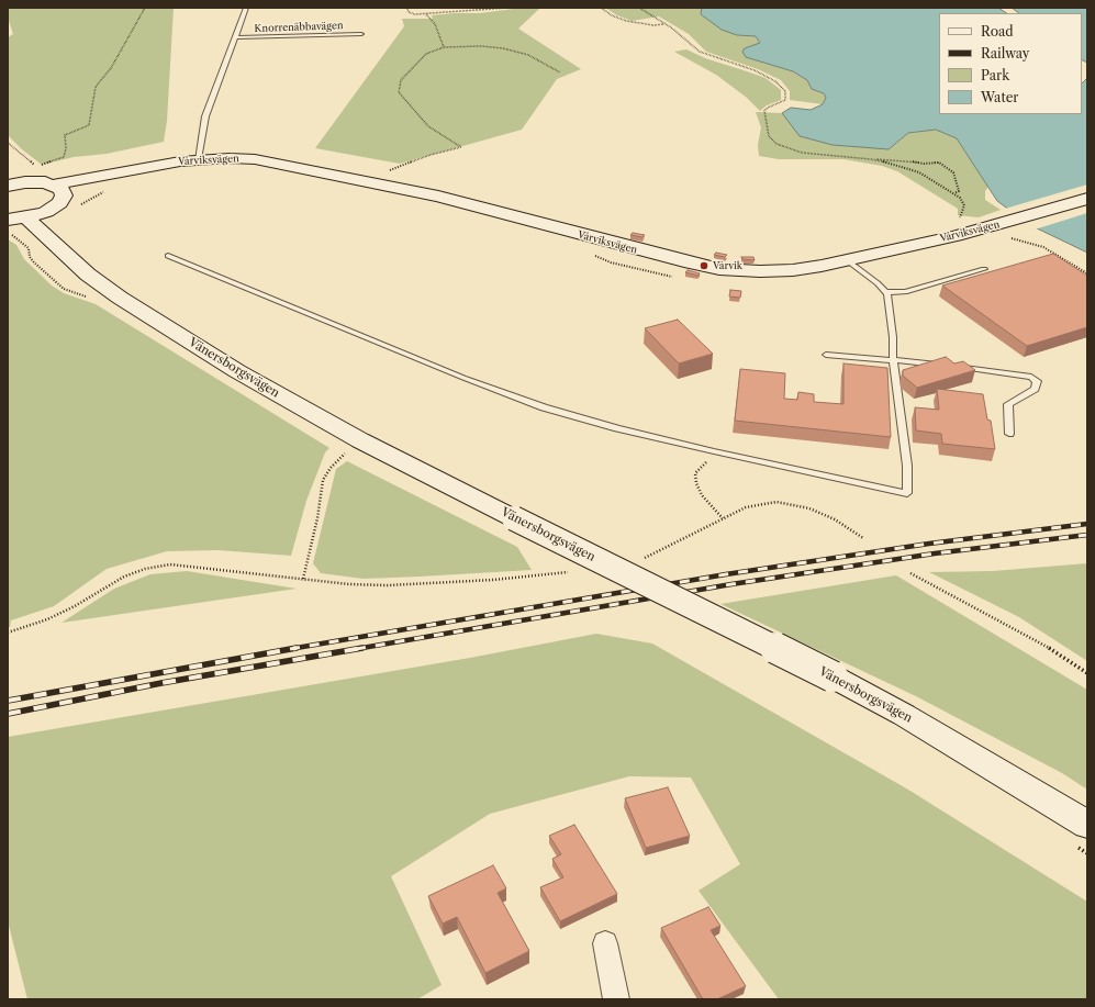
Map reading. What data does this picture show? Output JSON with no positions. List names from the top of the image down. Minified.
{"streets":{"street":["Vårviksvägen","Vänersborgsvägen"],"lane":["Knorrenäbbavägen"]},"crossings":[["Knorrenäbbavägen","Vårviksvägen"],["Vårviksvägen","Vänersborgsvägen"]],"places":["Vårvik"],"legend":["Road","Railway","Park","Water"]}
